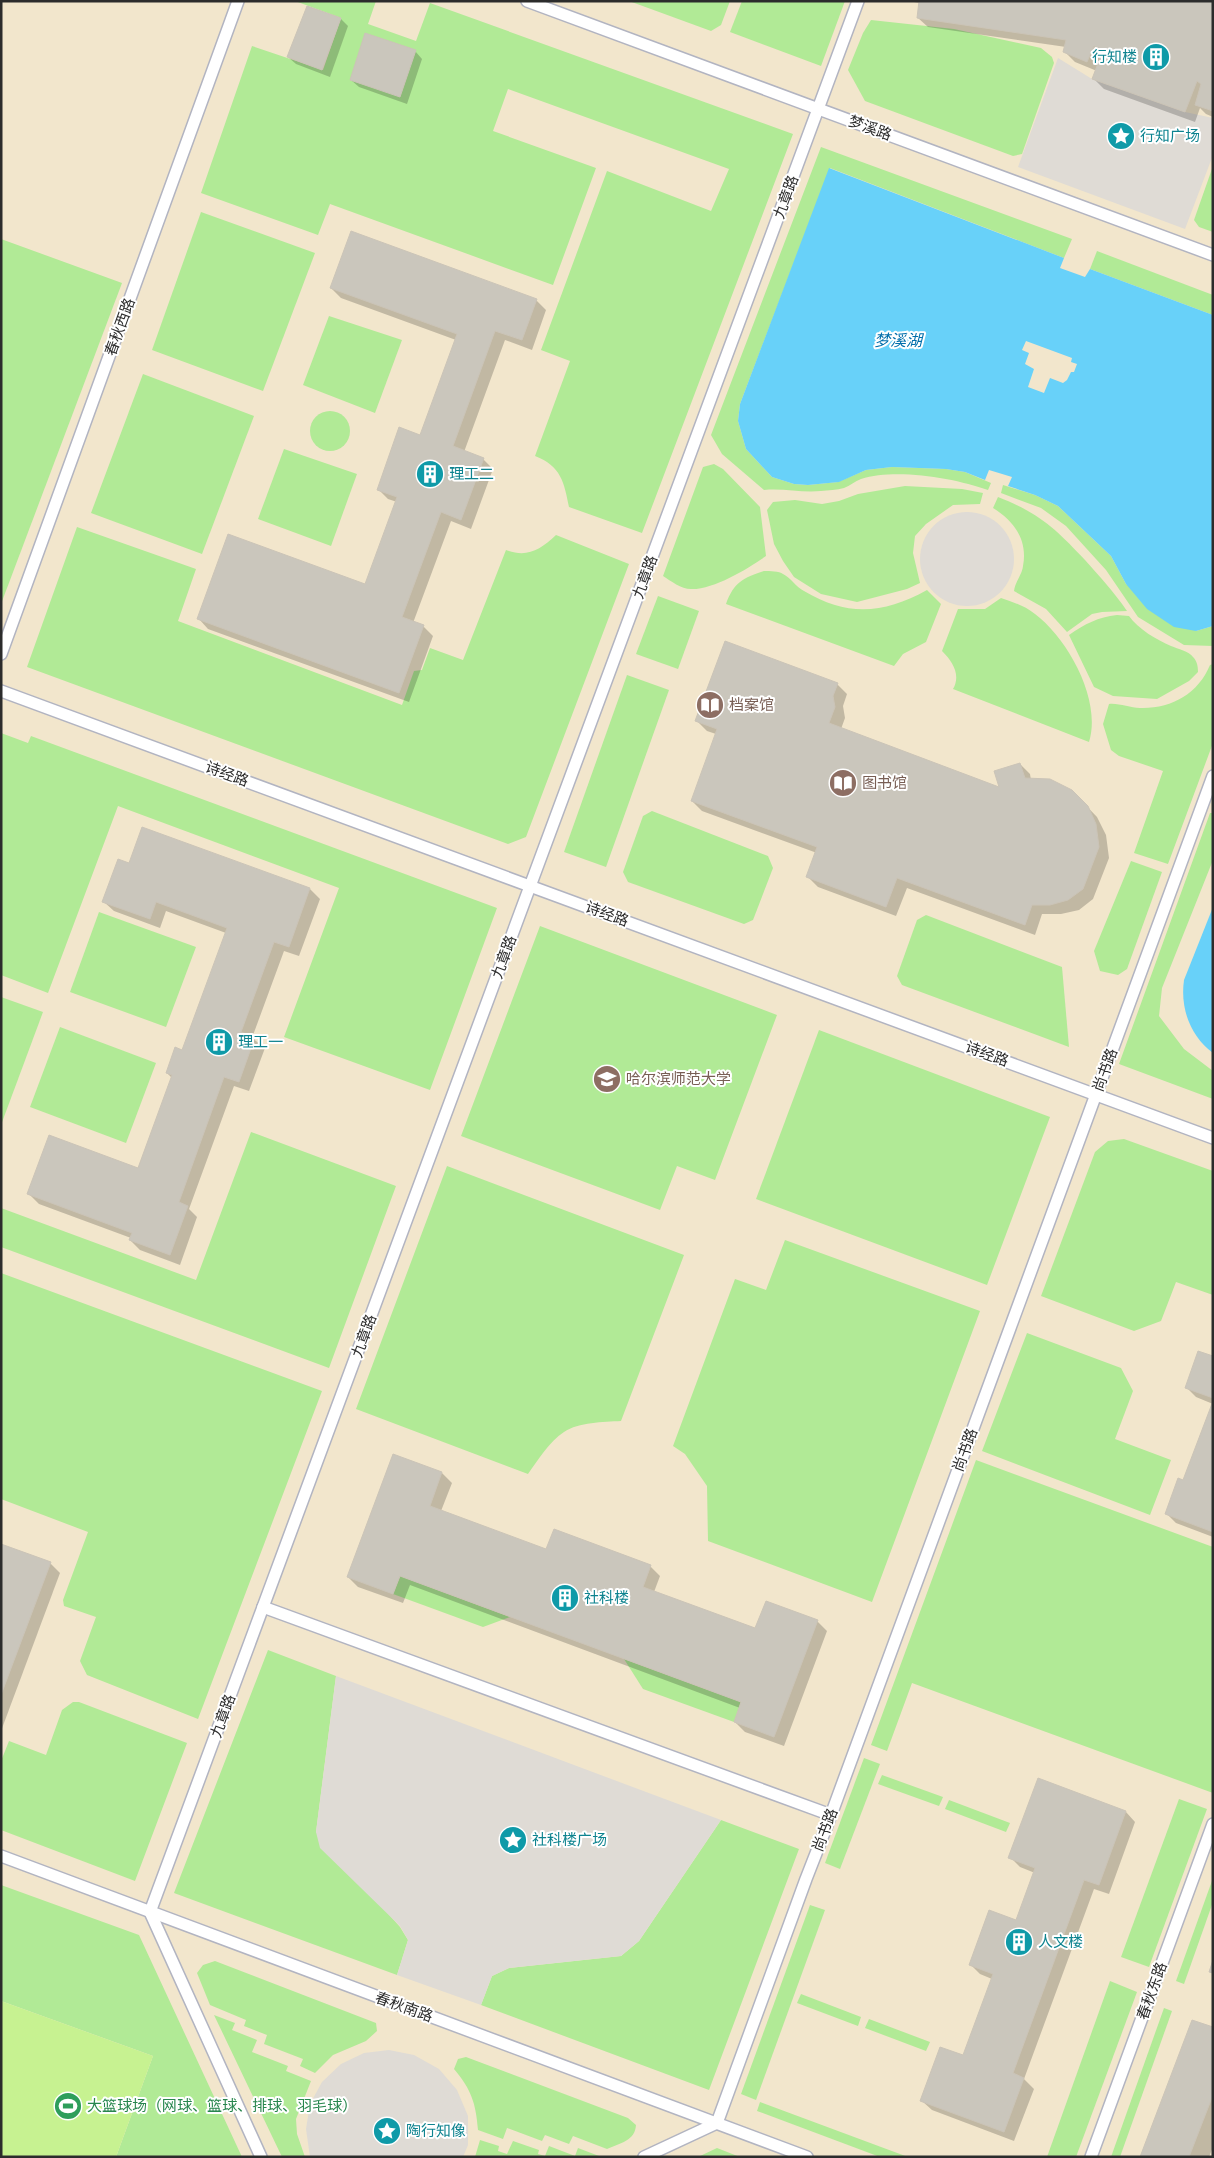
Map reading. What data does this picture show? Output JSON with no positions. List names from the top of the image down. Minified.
{"streets":{"lane":["梦溪路","九章路","春秋西路","诗经路","尚书路","春秋东路","春秋南路"]},"crossings":[["梦溪路","九章路"],["九章路","诗经路"],["九章路","春秋南路"],["诗经路","尚书路"],["尚书路","春秋南路"]],"water":["梦溪湖"],"places":{"building":["行知楼","理工二","理工一","社科楼","人文楼"],"place":["行知广场","社科楼广场","陶行知像"],"library":["档案馆","图书馆"],"school or university":["哈尔滨师范大学"],"sports":["大篮球场（网球、篮球、排球、羽毛球）"]}}
